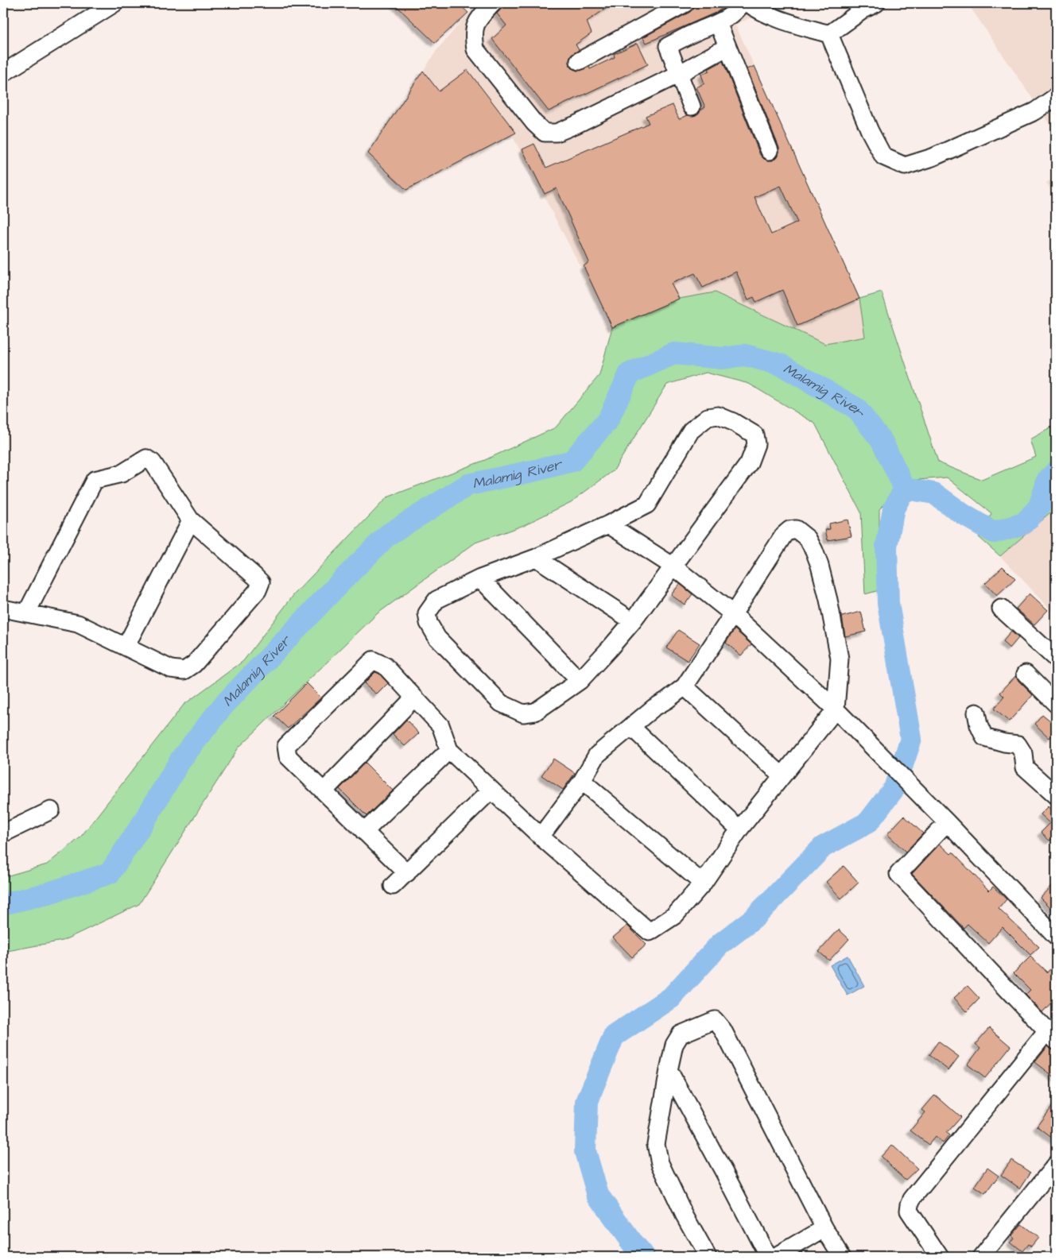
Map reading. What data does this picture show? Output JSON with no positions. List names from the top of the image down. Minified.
{"water":["Malamig River"]}
